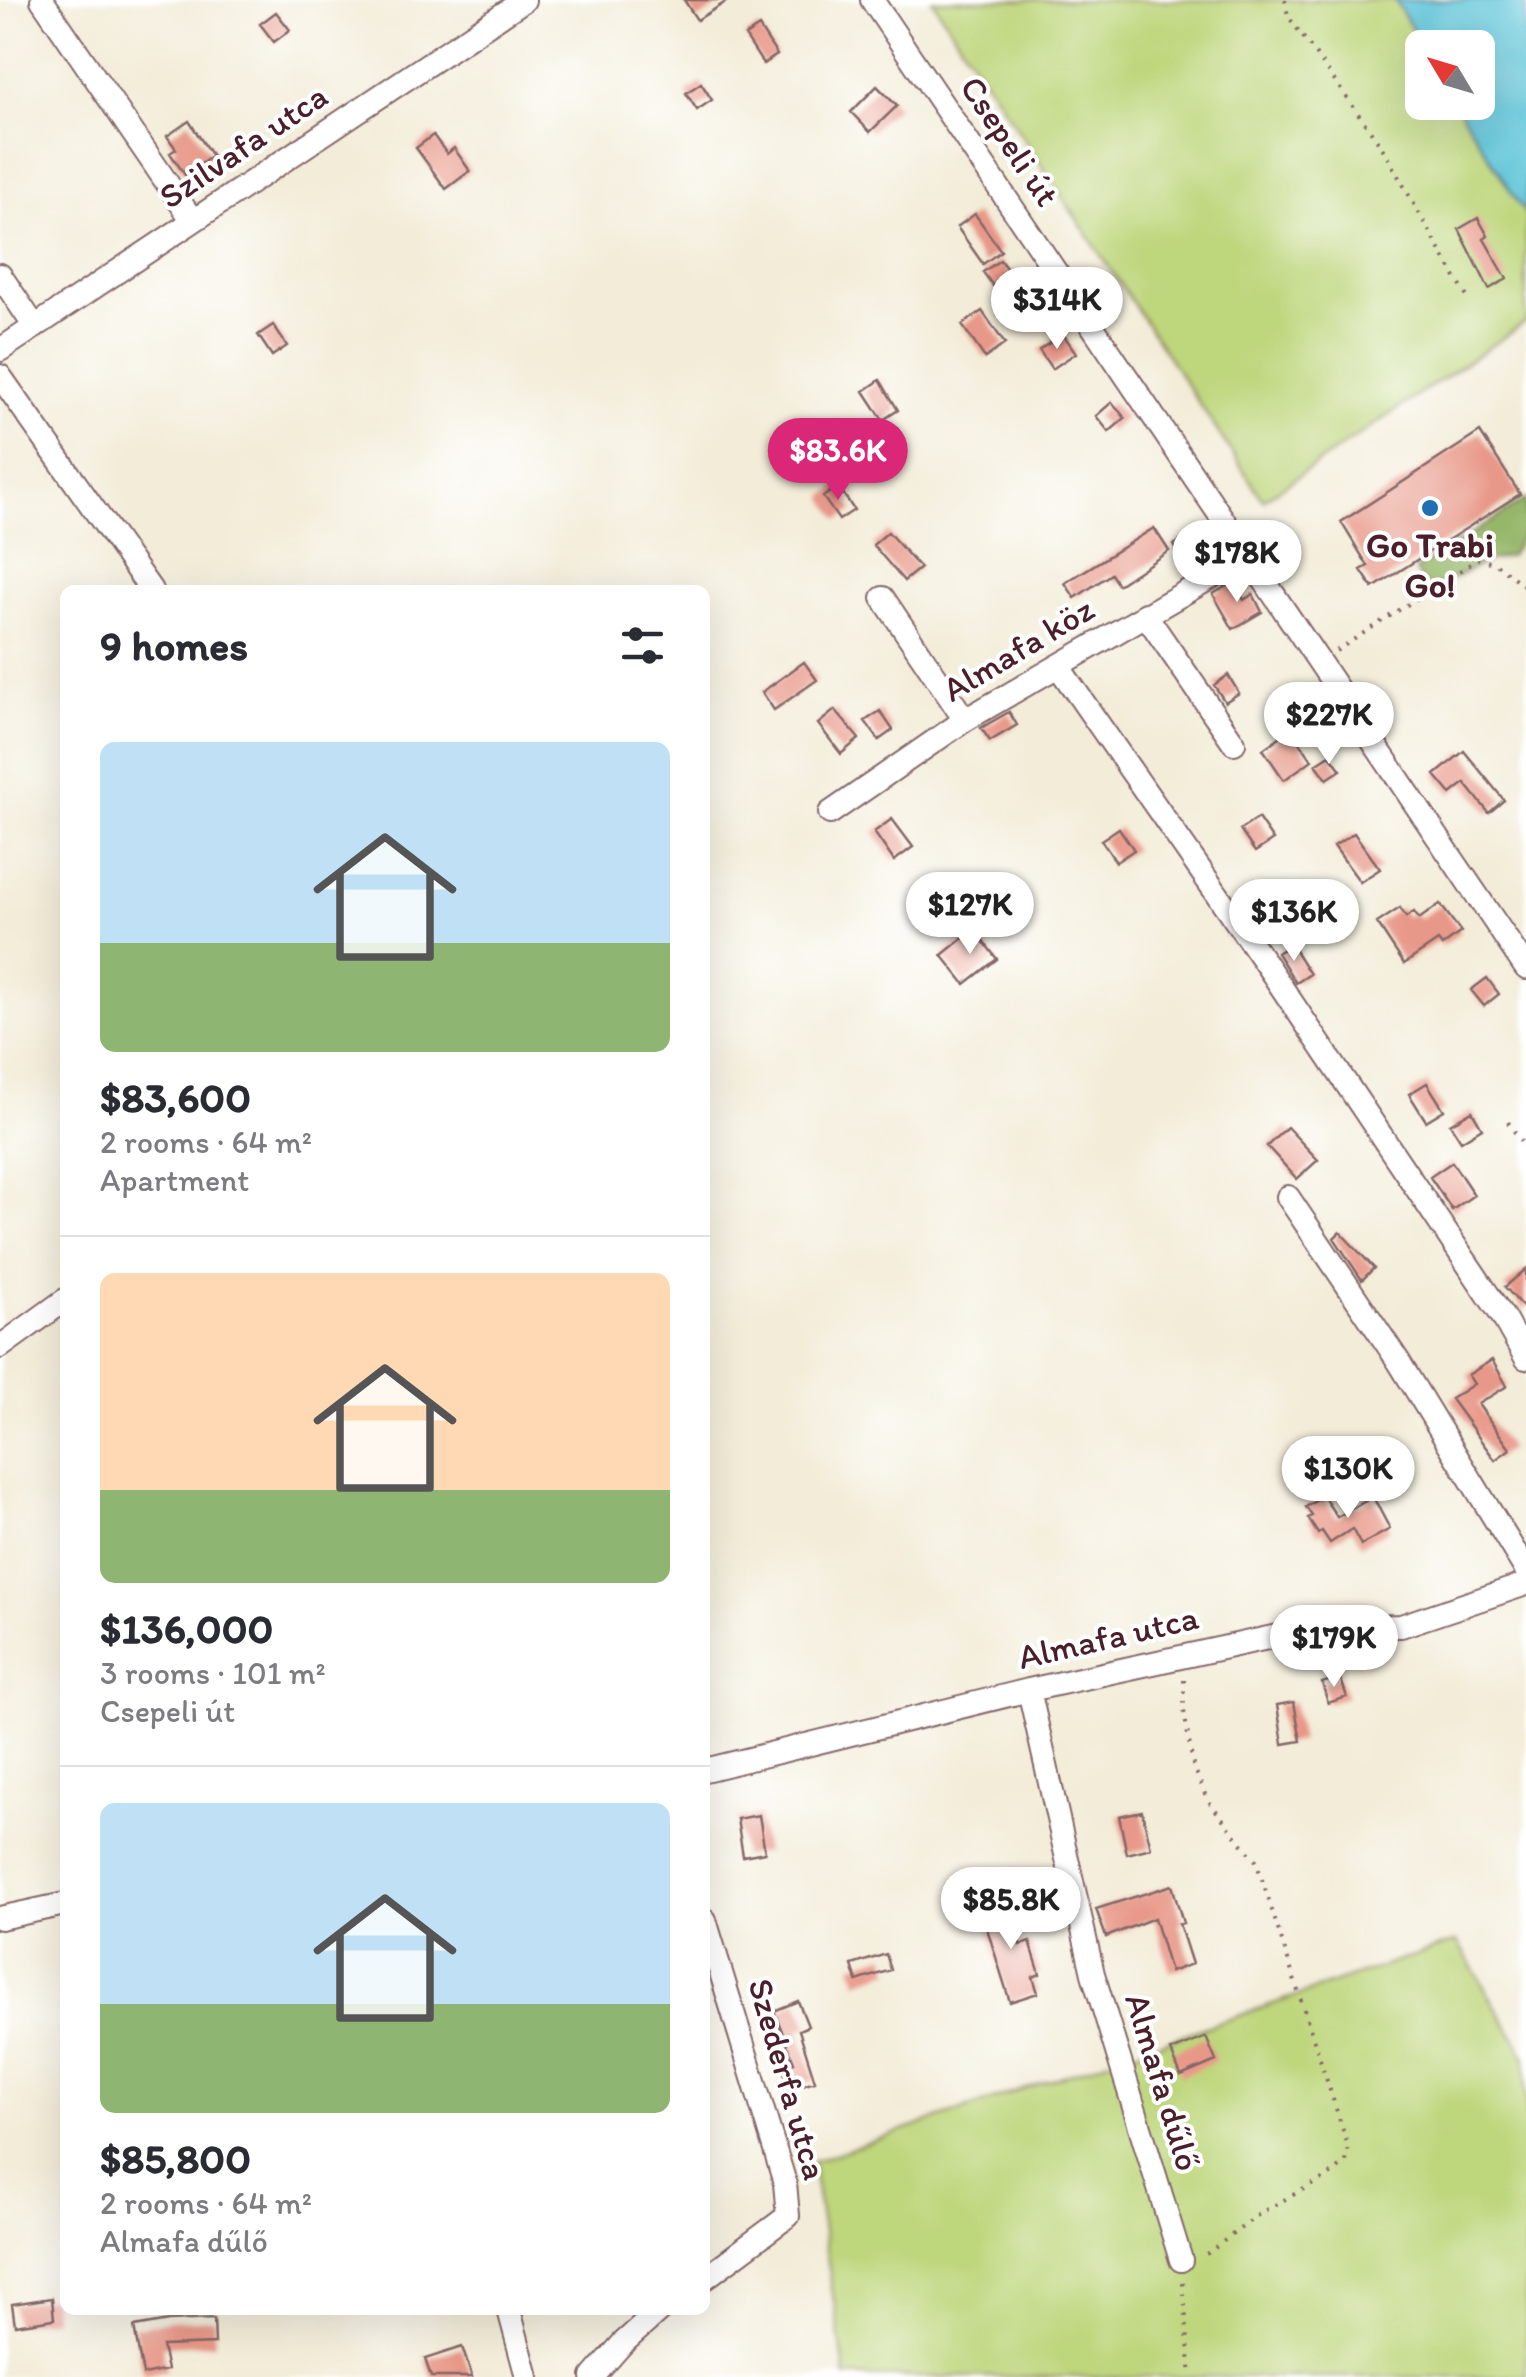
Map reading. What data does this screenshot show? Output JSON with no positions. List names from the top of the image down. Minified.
{"streets":{"street":["Csepeli út","Szilvafa utca","Almafa köz","Almafa utca","Szederfa utca","Almafa dűlő"]},"crossings":[["Csepeli út","Almafa köz"],["Almafa utca","Almafa dűlő"]],"places":["Go Trabi Go!"],"north":"top left","page":{"price":["$314K","$83.6K","$178K","$227K","$127K","$136K","$130K","$179K","$85.8K"],"heading":"9 homes","list":[{"name":"$83,600","note":"2 rooms · 64 m² · Apartment"},{"name":"$136,000","note":"3 rooms · 101 m² · Csepeli út"},{"name":"$85,800","note":"2 rooms · 64 m² · Almafa dűlő"}]}}
